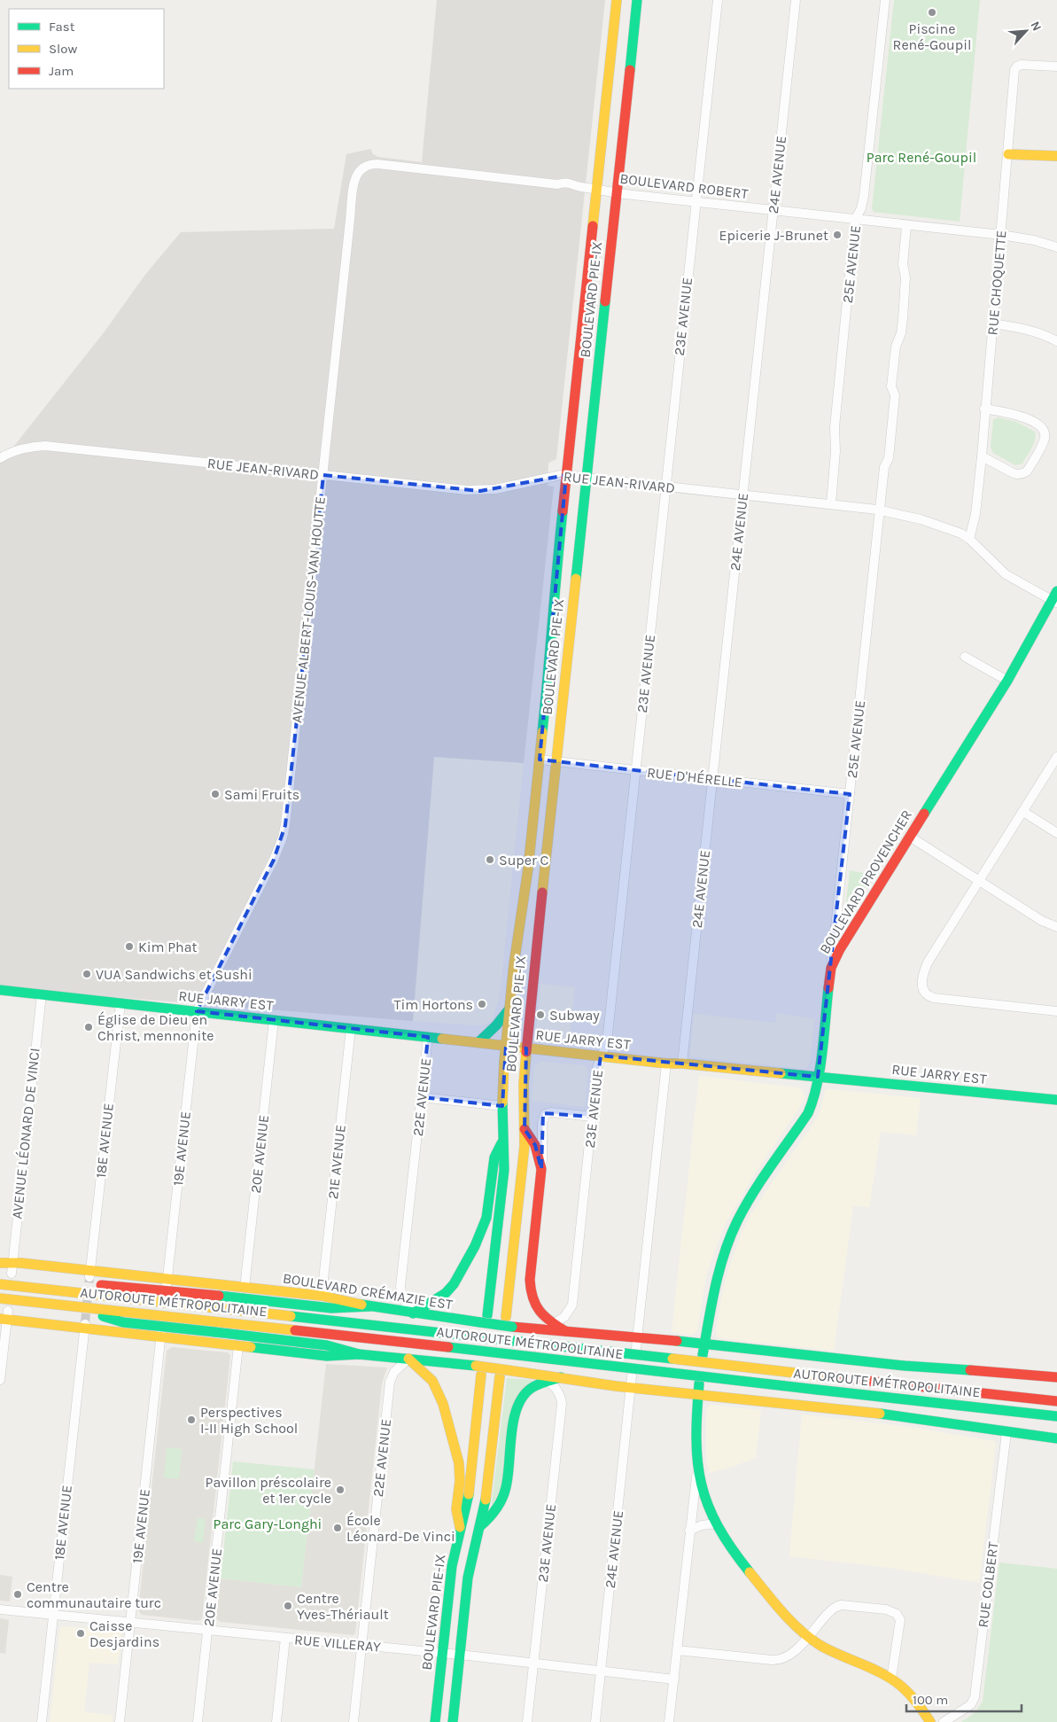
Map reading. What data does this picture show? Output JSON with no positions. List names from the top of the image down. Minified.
{"streets":{"main road":["BOULEVARD PIE-IX","BOULEVARD PROVENCHER","RUE JARRY EST","BOULEVARD CRÉMAZIE EST","AUTOROUTE MÉTROPOLITAINE"],"street":["24E AVENUE","BOULEVARD ROBERT","25E AVENUE","RUE CHOQUETTE","23E AVENUE","RUE JEAN-RIVARD","AVENUE ALBERT-LOUIS-VAN HOUTTE","RUE D'HÉRELLE","22E AVENUE","AVENUE LÉONARD DE VINCI","18E AVENUE","19E AVENUE","20E AVENUE","21E AVENUE","RUE COLBERT","RUE VILLERAY"]},"crossings":[["24E AVENUE","BOULEVARD ROBERT"],["24E AVENUE","RUE JEAN-RIVARD"],["24E AVENUE","RUE D'HÉRELLE"],["24E AVENUE","RUE JARRY EST"],["24E AVENUE","RUE VILLERAY"],["BOULEVARD ROBERT","25E AVENUE"],["BOULEVARD ROBERT","RUE CHOQUETTE"],["BOULEVARD ROBERT","BOULEVARD PIE-IX"],["BOULEVARD ROBERT","23E AVENUE"],["BOULEVARD ROBERT","AVENUE ALBERT-LOUIS-VAN HOUTTE"],["25E AVENUE","RUE JEAN-RIVARD"],["25E AVENUE","RUE D'HÉRELLE"],["25E AVENUE","BOULEVARD PROVENCHER"],["RUE CHOQUETTE","RUE JEAN-RIVARD"],["BOULEVARD PIE-IX","RUE JEAN-RIVARD"],["BOULEVARD PIE-IX","RUE D'HÉRELLE"],["BOULEVARD PIE-IX","RUE JARRY EST"],["BOULEVARD PIE-IX","BOULEVARD CRÉMAZIE EST"],["BOULEVARD PIE-IX","RUE VILLERAY"],["23E AVENUE","RUE JEAN-RIVARD"],["23E AVENUE","RUE D'HÉRELLE"],["23E AVENUE","RUE JARRY EST"],["23E AVENUE","BOULEVARD CRÉMAZIE EST"],["23E AVENUE","RUE VILLERAY"],["RUE JEAN-RIVARD","AVENUE ALBERT-LOUIS-VAN HOUTTE"],["RUE JEAN-RIVARD","BOULEVARD PROVENCHER"],["AVENUE ALBERT-LOUIS-VAN HOUTTE","RUE JARRY EST"],["AVENUE ALBERT-LOUIS-VAN HOUTTE","19E AVENUE"],["BOULEVARD PROVENCHER","RUE JARRY EST"],["BOULEVARD PROVENCHER","BOULEVARD CRÉMAZIE EST"],["RUE JARRY EST","22E AVENUE"],["RUE JARRY EST","AVENUE LÉONARD DE VINCI"],["RUE JARRY EST","18E AVENUE"],["RUE JARRY EST","19E AVENUE"],["RUE JARRY EST","20E AVENUE"],["RUE JARRY EST","21E AVENUE"],["22E AVENUE","BOULEVARD CRÉMAZIE EST"],["22E AVENUE","RUE VILLERAY"],["AVENUE LÉONARD DE VINCI","BOULEVARD CRÉMAZIE EST"],["18E AVENUE","BOULEVARD CRÉMAZIE EST"],["18E AVENUE","RUE VILLERAY"],["19E AVENUE","BOULEVARD CRÉMAZIE EST"],["19E AVENUE","RUE VILLERAY"],["20E AVENUE","BOULEVARD CRÉMAZIE EST"],["20E AVENUE","RUE VILLERAY"],["21E AVENUE","BOULEVARD CRÉMAZIE EST"]],"parks":["Parc René-Goupil","Parc Gary-Longhi"],"places":["Piscine René-Goupil","Epicerie J-Brunet","Sami Fruits","Super C","Kim Phat","VUA Sandwichs et Sushi","Tim Hortons","Subway","Église de Dieu en Christ, mennonite","Perspectives I-II High School","Pavillon préscolaire et 1er cycle","École Léonard-De Vinci","Centre communautaire turc","Centre Yves-Thériault","Caisse Desjardins"],"legend":["Fast","Slow","Jam"],"scale_bar":"100 m","north":"top right"}
